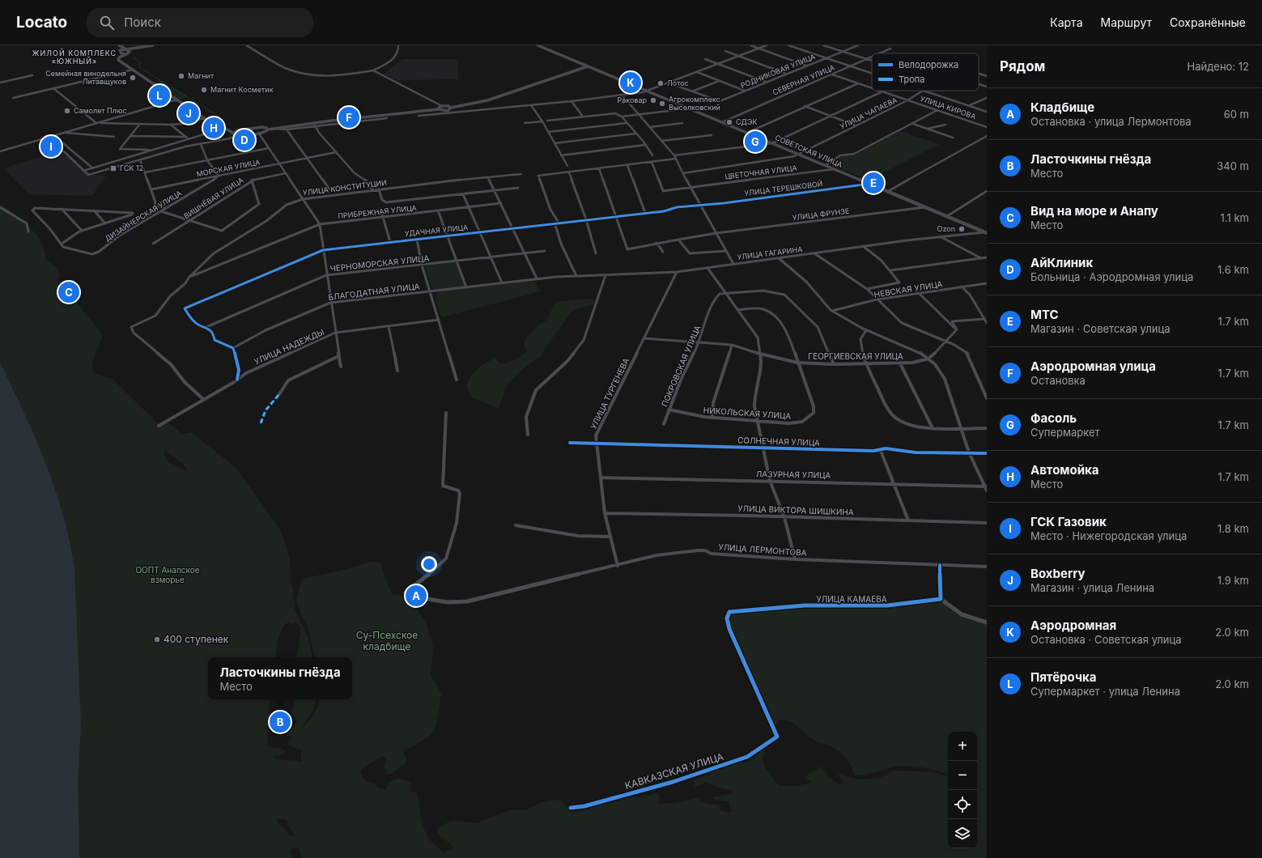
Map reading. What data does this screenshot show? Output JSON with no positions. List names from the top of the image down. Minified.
{"streets":{"street":["РОДНИКОВАЯ УЛИЦА","СЕВЕРНАЯ УЛИЦА","УЛИЦА КИРОВА","УЛИЦА ЧАПАЕВА","СОВЕТСКАЯ УЛИЦА","МОРСКАЯ УЛИЦА","ЦВЕТОЧНАЯ УЛИЦА","УЛИЦА КОНСТИТУЦИИ","УЛИЦА ТЕРЕШКОВОЙ","ВИШНЁВАЯ УЛИЦА","ПРИБРЕЖНАЯ УЛИЦА","УЛИЦА ФРУНЗЕ","ДИЗАЙНЕРСКАЯ УЛИЦА","УДАЧНАЯ УЛИЦА","УЛИЦА ГАГАРИНА","ЧЕРНОМОРСКАЯ УЛИЦА","НЕВСКАЯ УЛИЦА","БЛАГОДАТНАЯ УЛИЦА","УЛИЦА НАДЕЖДЫ","ГЕОРГИЕВСКАЯ УЛИЦА","ПОКРОВСКАЯ УЛИЦА","УЛИЦА ТУРГЕНЕВА","НИКОЛЬСКАЯ УЛИЦА","СОЛНЕЧНАЯ УЛИЦА","ЛАЗУРНАЯ УЛИЦА","УЛИЦА ВИКТОРА ШИШКИНА","УЛИЦА ЛЕРМОНТОВА","УЛИЦА КАМАЕВА","КАВКАЗСКАЯ УЛИЦА"]},"crossings":[["СЕВЕРНАЯ УЛИЦА","УЛИЦА КИРОВА"],["СЕВЕРНАЯ УЛИЦА","СОВЕТСКАЯ УЛИЦА"],["УЛИЦА КИРОВА","УЛИЦА ЧАПАЕВА"],["УЛИЦА ЧАПАЕВА","СОВЕТСКАЯ УЛИЦА"],["СОВЕТСКАЯ УЛИЦА","ЦВЕТОЧНАЯ УЛИЦА"],["СОВЕТСКАЯ УЛИЦА","УЛИЦА ТЕРЕШКОВОЙ"],["СОВЕТСКАЯ УЛИЦА","УЛИЦА ФРУНЗЕ"],["СОВЕТСКАЯ УЛИЦА","УЛИЦА ГАГАРИНА"],["МОРСКАЯ УЛИЦА","ДИЗАЙНЕРСКАЯ УЛИЦА"],["УЛИЦА КОНСТИТУЦИИ","ПРИБРЕЖНАЯ УЛИЦА"],["УЛИЦА КОНСТИТУЦИИ","УЛИЦА НАДЕЖДЫ"],["УЛИЦА ТЕРЕШКОВОЙ","УДАЧНАЯ УЛИЦА"],["УЛИЦА ФРУНЗЕ","УДАЧНАЯ УЛИЦА"],["УДАЧНАЯ УЛИЦА","ЧЕРНОМОРСКАЯ УЛИЦА"],["УЛИЦА ГАГАРИНА","БЛАГОДАТНАЯ УЛИЦА"],["УЛИЦА ГАГАРИНА","УЛИЦА ТУРГЕНЕВА"],["ГЕОРГИЕВСКАЯ УЛИЦА","ПОКРОВСКАЯ УЛИЦА"],["ГЕОРГИЕВСКАЯ УЛИЦА","УЛИЦА ТУРГЕНЕВА"],["ГЕОРГИЕВСКАЯ УЛИЦА","НИКОЛЬСКАЯ УЛИЦА"],["ПОКРОВСКАЯ УЛИЦА","НИКОЛЬСКАЯ УЛИЦА"],["УЛИЦА ТУРГЕНЕВА","СОЛНЕЧНАЯ УЛИЦА"],["УЛИЦА ТУРГЕНЕВА","ЛАЗУРНАЯ УЛИЦА"],["УЛИЦА ТУРГЕНЕВА","УЛИЦА ВИКТОРА ШИШКИНА"],["УЛИЦА ТУРГЕНЕВА","УЛИЦА ЛЕРМОНТОВА"],["УЛИЦА КАМАЕВА","КАВКАЗСКАЯ УЛИЦА"]],"districts":["ЖИЛОЙ КОМПЛЕКС «ЮЖНЫЙ»"],"parks":["ООПТ Анапское взморье","Су-Псехское кладбище"],"places":{"other":["Магнит","Семейная винодельня Литавщуков","Лотос","Магнит Косметик","Раковар","Агрокомплекс Выселковский","Самолет Плюс","СДЭК","Ozon","400 ступенек"],"transit":["ГСК 12"]},"legend":["Велодорожка","Тропа"],"page":{"header":"Locato","search":"Поиск","nav":["Карта","Маршрут","Сохранённые"],"heading":["Рядом","Найдено: 12"],"pins":["K","L","J","F","H","D","G","I","E","C","A","B"],"list":[{"mark":"A","name":"Кладбище","note":"Остановка · улица Лермонтова","value":"60 m"},{"mark":"B","name":"Ласточкины гнёзда","note":"Место","value":"340 m"},{"mark":"C","name":"Вид на море и Анапу","note":"Место","value":"1.1 km"},{"mark":"D","name":"АйКлиник","note":"Больница · Аэродромная улица","value":"1.6 km"},{"mark":"E","name":"МТС","note":"Магазин · Советская улица","value":"1.7 km"},{"mark":"F","name":"Аэродромная улица","note":"Остановка","value":"1.7 km"},{"mark":"G","name":"Фасоль","note":"Супермаркет","value":"1.7 km"},{"mark":"H","name":"Автомойка","note":"Место","value":"1.7 km"},{"mark":"I","name":"ГСК Газовик","note":"Место · Нижегородская улица","value":"1.8 km"},{"mark":"J","name":"Boxberry","note":"Магазин · улица Ленина","value":"1.9 km"},{"mark":"K","name":"Аэродромная","note":"Остановка · Советская улица","value":"2.0 km"},{"mark":"L","name":"Пятёрочка","note":"Супермаркет · улица Ленина","value":"2.0 km"}],"popup":["Ласточкины гнёзда","Место"],"map_buttons":["+","−"]}}
